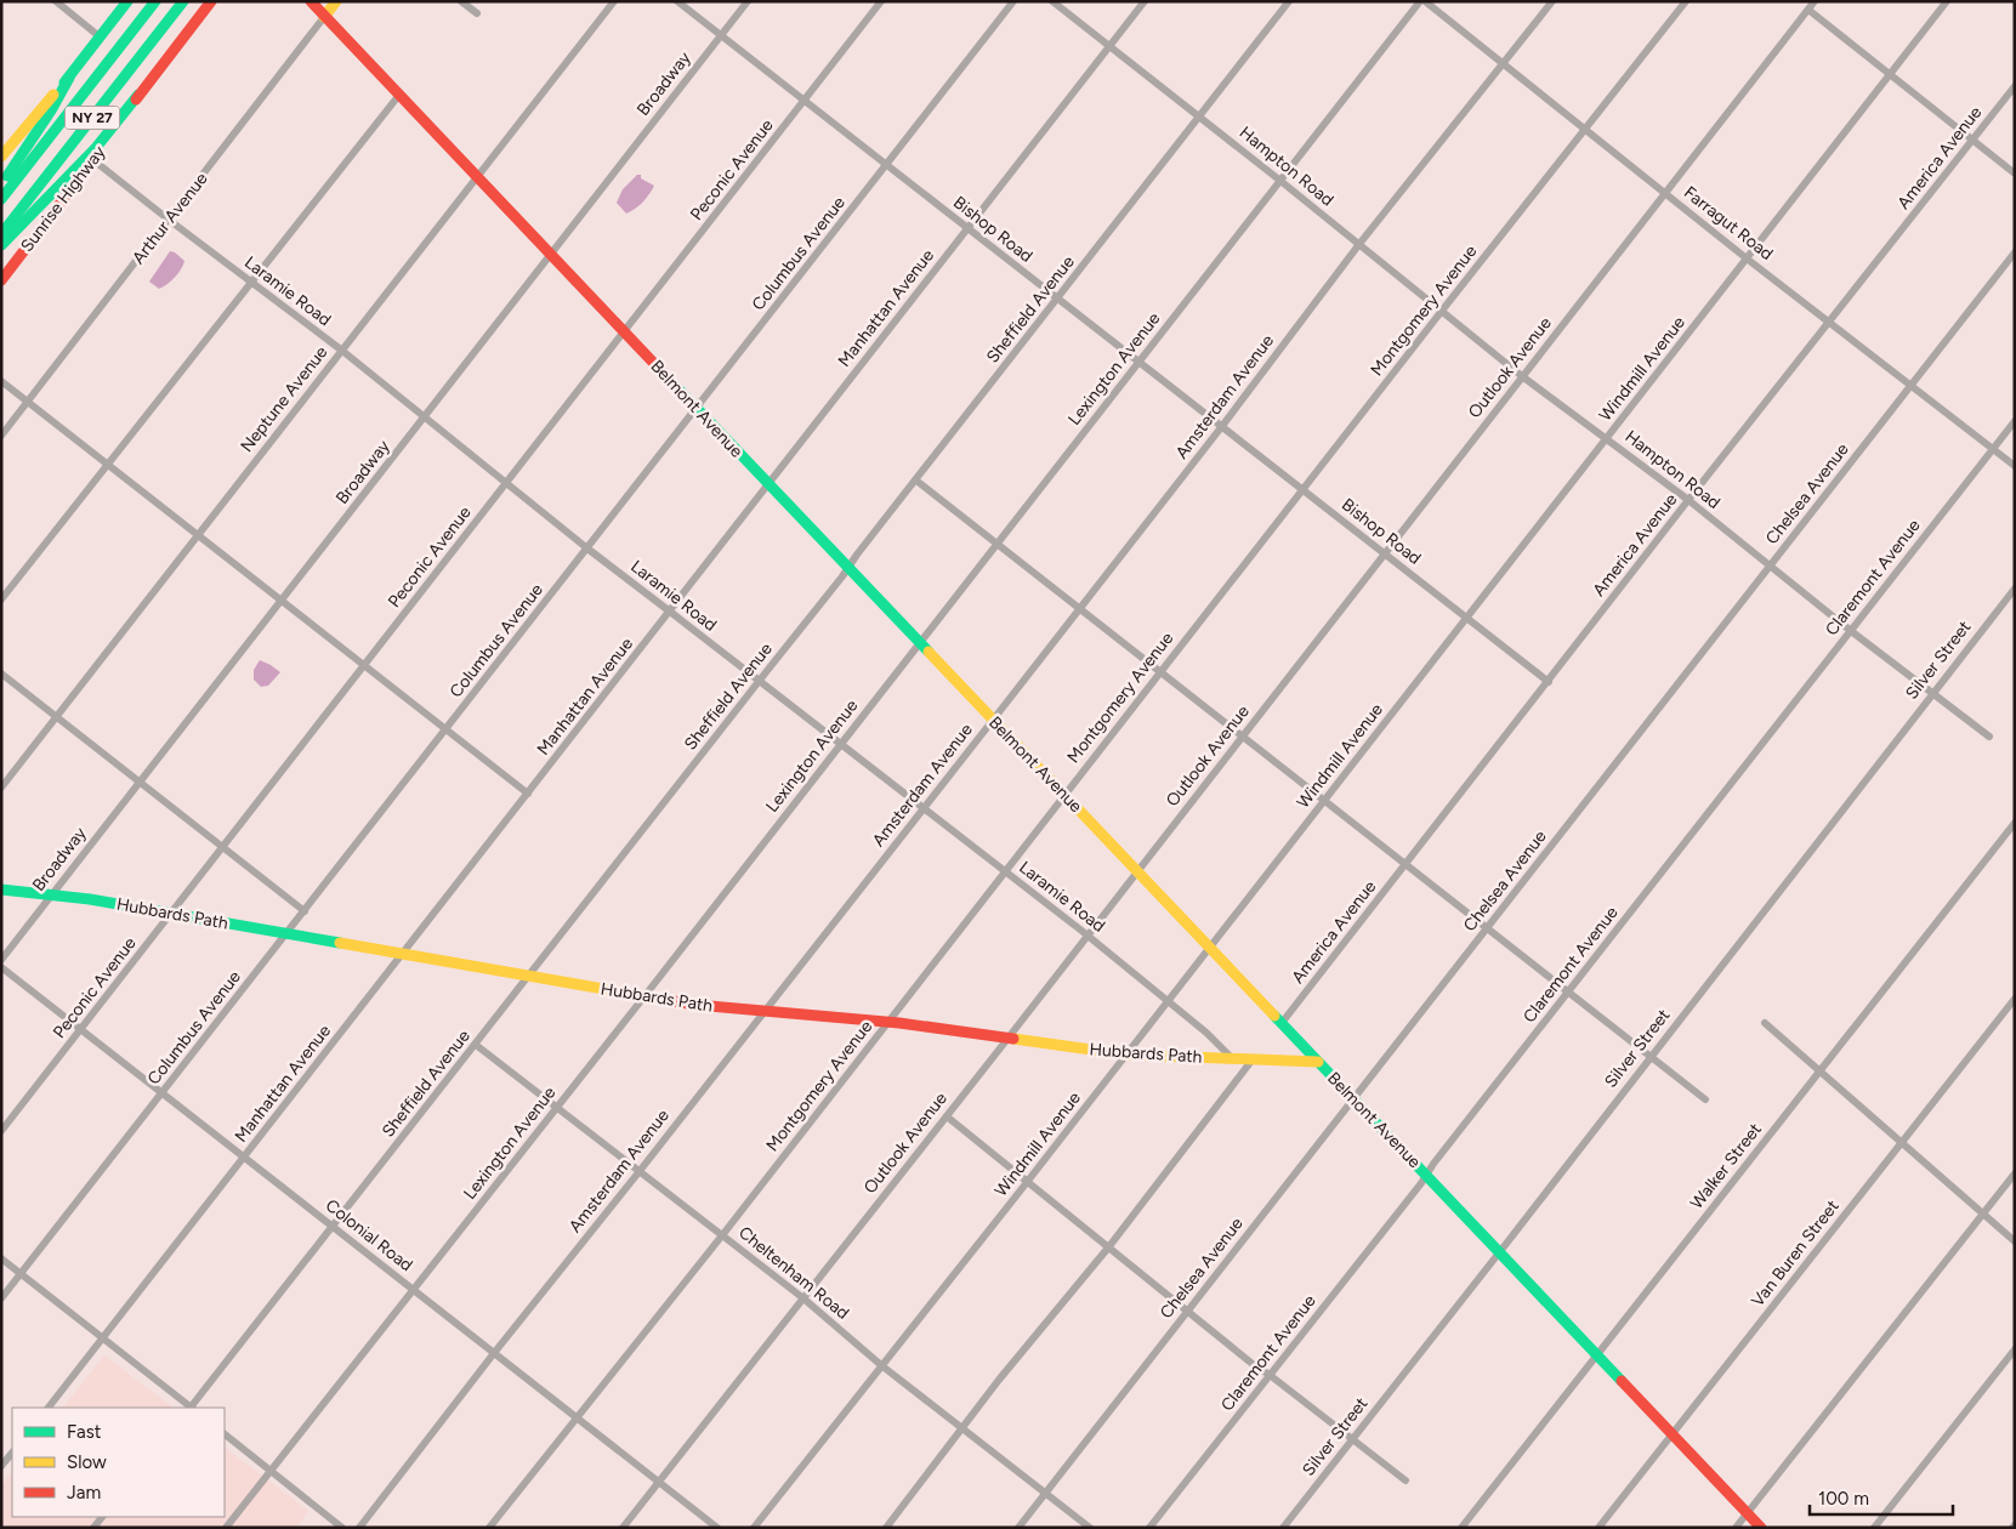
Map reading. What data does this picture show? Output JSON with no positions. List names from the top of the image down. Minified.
{"streets":{"main road":["NY 27","Sunrise Highway","Arthur Avenue","Belmont Avenue","Hubbards Path"],"street":["Broadway","America Avenue","Hampton Road","Peconic Avenue","Farragut Road","Bishop Road","Columbus Avenue","Laramie Road","Manhattan Avenue","Sheffield Avenue","Montgomery Avenue","Outlook Avenue","Lexington Avenue","Windmill Avenue","Amsterdam Avenue","Neptune Avenue","Chelsea Avenue","Claremont Avenue","Silver Street","Walker Street","Colonial Road","Van Buren Street","Cheltenham Road"]},"crossings":[["Broadway","Bishop Road"],["Broadway","Laramie Road"],["Broadway","Belmont Avenue"],["Broadway","Hubbards Path"],["America Avenue","Hampton Road"],["America Avenue","Farragut Road"],["America Avenue","Bishop Road"],["America Avenue","Belmont Avenue"],["Hampton Road","Manhattan Avenue"],["Hampton Road","Sheffield Avenue"],["Hampton Road","Montgomery Avenue"],["Hampton Road","Outlook Avenue"],["Hampton Road","Lexington Avenue"],["Hampton Road","Windmill Avenue"],["Hampton Road","Amsterdam Avenue"],["Hampton Road","Chelsea Avenue"],["Hampton Road","Claremont Avenue"],["Hampton Road","Silver Street"],["Peconic Avenue","Bishop Road"],["Peconic Avenue","Laramie Road"],["Peconic Avenue","Belmont Avenue"],["Peconic Avenue","Hubbards Path"],["Peconic Avenue","Colonial Road"],["Sunrise Highway","Laramie Road"],["Arthur Avenue","Laramie Road"],["Arthur Avenue","Belmont Avenue"],["Farragut Road","Montgomery Avenue"],["Farragut Road","Outlook Avenue"],["Farragut Road","Windmill Avenue"],["Farragut Road","Amsterdam Avenue"],["Farragut Road","Chelsea Avenue"],["Farragut Road","Claremont Avenue"],["Bishop Road","Columbus Avenue"],["Bishop Road","Manhattan Avenue"],["Bishop Road","Sheffield Avenue"],["Bishop Road","Montgomery Avenue"],["Bishop Road","Outlook Avenue"],["Bishop Road","Lexington Avenue"],["Bishop Road","Windmill Avenue"],["Bishop Road","Amsterdam Avenue"],["Columbus Avenue","Laramie Road"],["Columbus Avenue","Belmont Avenue"],["Columbus Avenue","Hubbards Path"],["Columbus Avenue","Colonial Road"],["Laramie Road","Manhattan Avenue"],["Laramie Road","Sheffield Avenue"],["Laramie Road","Montgomery Avenue"],["Laramie Road","Outlook Avenue"],["Laramie Road","Lexington Avenue"],["Laramie Road","Windmill Avenue"],["Laramie Road","Amsterdam Avenue"],["Laramie Road","Neptune Avenue"],["Laramie Road","Hubbards Path"],["Manhattan Avenue","Belmont Avenue"],["Manhattan Avenue","Hubbards Path"],["Manhattan Avenue","Colonial Road"],["Sheffield Avenue","Belmont Avenue"],["Sheffield Avenue","Hubbards Path"],["Sheffield Avenue","Colonial Road"],["Sheffield Avenue","Cheltenham Road"],["Montgomery Avenue","Belmont Avenue"],["Montgomery Avenue","Hubbards Path"],["Montgomery Avenue","Colonial Road"],["Montgomery Avenue","Cheltenham Road"],["Outlook Avenue","Belmont Avenue"],["Outlook Avenue","Hubbards Path"],["Outlook Avenue","Colonial Road"],["Outlook Avenue","Cheltenham Road"],["Lexington Avenue","Belmont Avenue"],["Lexington Avenue","Hubbards Path"],["Lexington Avenue","Colonial Road"],["Lexington Avenue","Cheltenham Road"],["Windmill Avenue","Belmont Avenue"],["Windmill Avenue","Hubbards Path"],["Windmill Avenue","Cheltenham Road"],["Amsterdam Avenue","Belmont Avenue"],["Amsterdam Avenue","Hubbards Path"],["Amsterdam Avenue","Colonial Road"],["Amsterdam Avenue","Cheltenham Road"],["Neptune Avenue","Belmont Avenue"],["Belmont Avenue","Chelsea Avenue"],["Belmont Avenue","Claremont Avenue"],["Belmont Avenue","Silver Street"],["Belmont Avenue","Hubbards Path"],["Belmont Avenue","Walker Street"],["Belmont Avenue","Van Buren Street"],["Chelsea Avenue","Cheltenham Road"]],"legend":["Fast","Slow","Jam"],"scale_bar":"100 m"}
